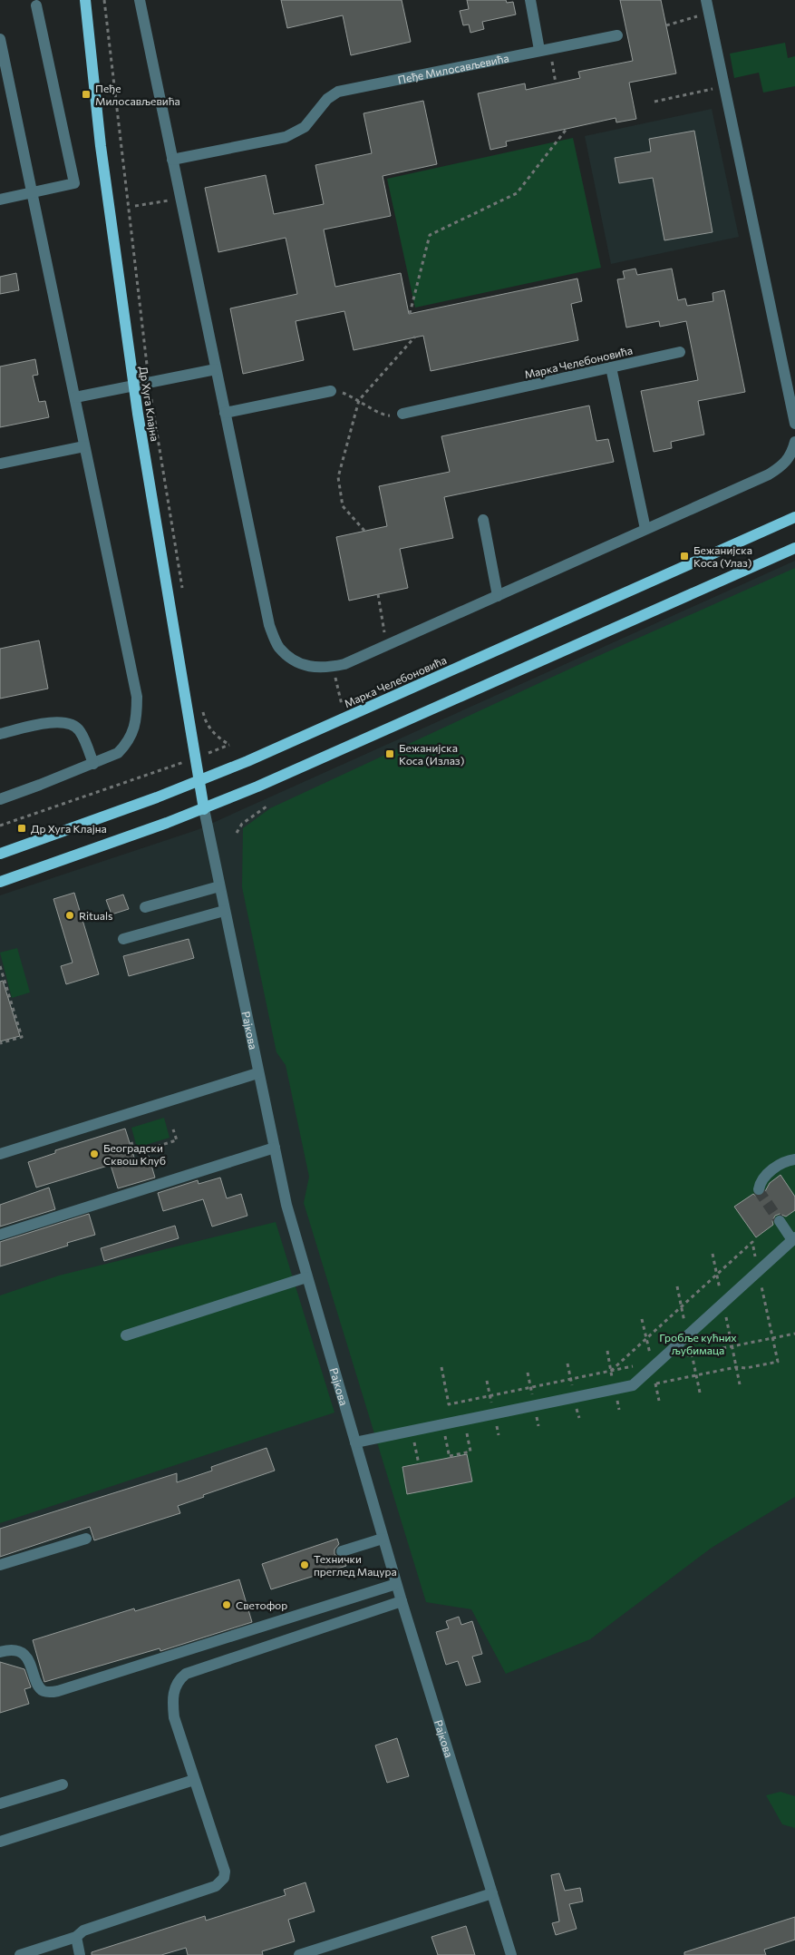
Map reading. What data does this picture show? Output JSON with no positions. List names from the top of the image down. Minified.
{"streets":{"main road":["Марка Челебоновића","Др Хуга Клајна"],"street":["Пеђе Милосављевића","Рајкова"]},"crossings":[["Марка Челебоновића","Др Хуга Клајна"],["Др Хуга Клајна","Рајкова"]],"parks":["Гробље кућних љубимаца"],"places":{"transit":["Пеђе Милосављевића","Бежанијска Коса (Улаз)","Бежанијска Коса (Излаз)","Др Хуга Клајна"],"other":["Rituals","Београдски Сквош Клуб","Технички преглед Мацура","Светофор"]}}
